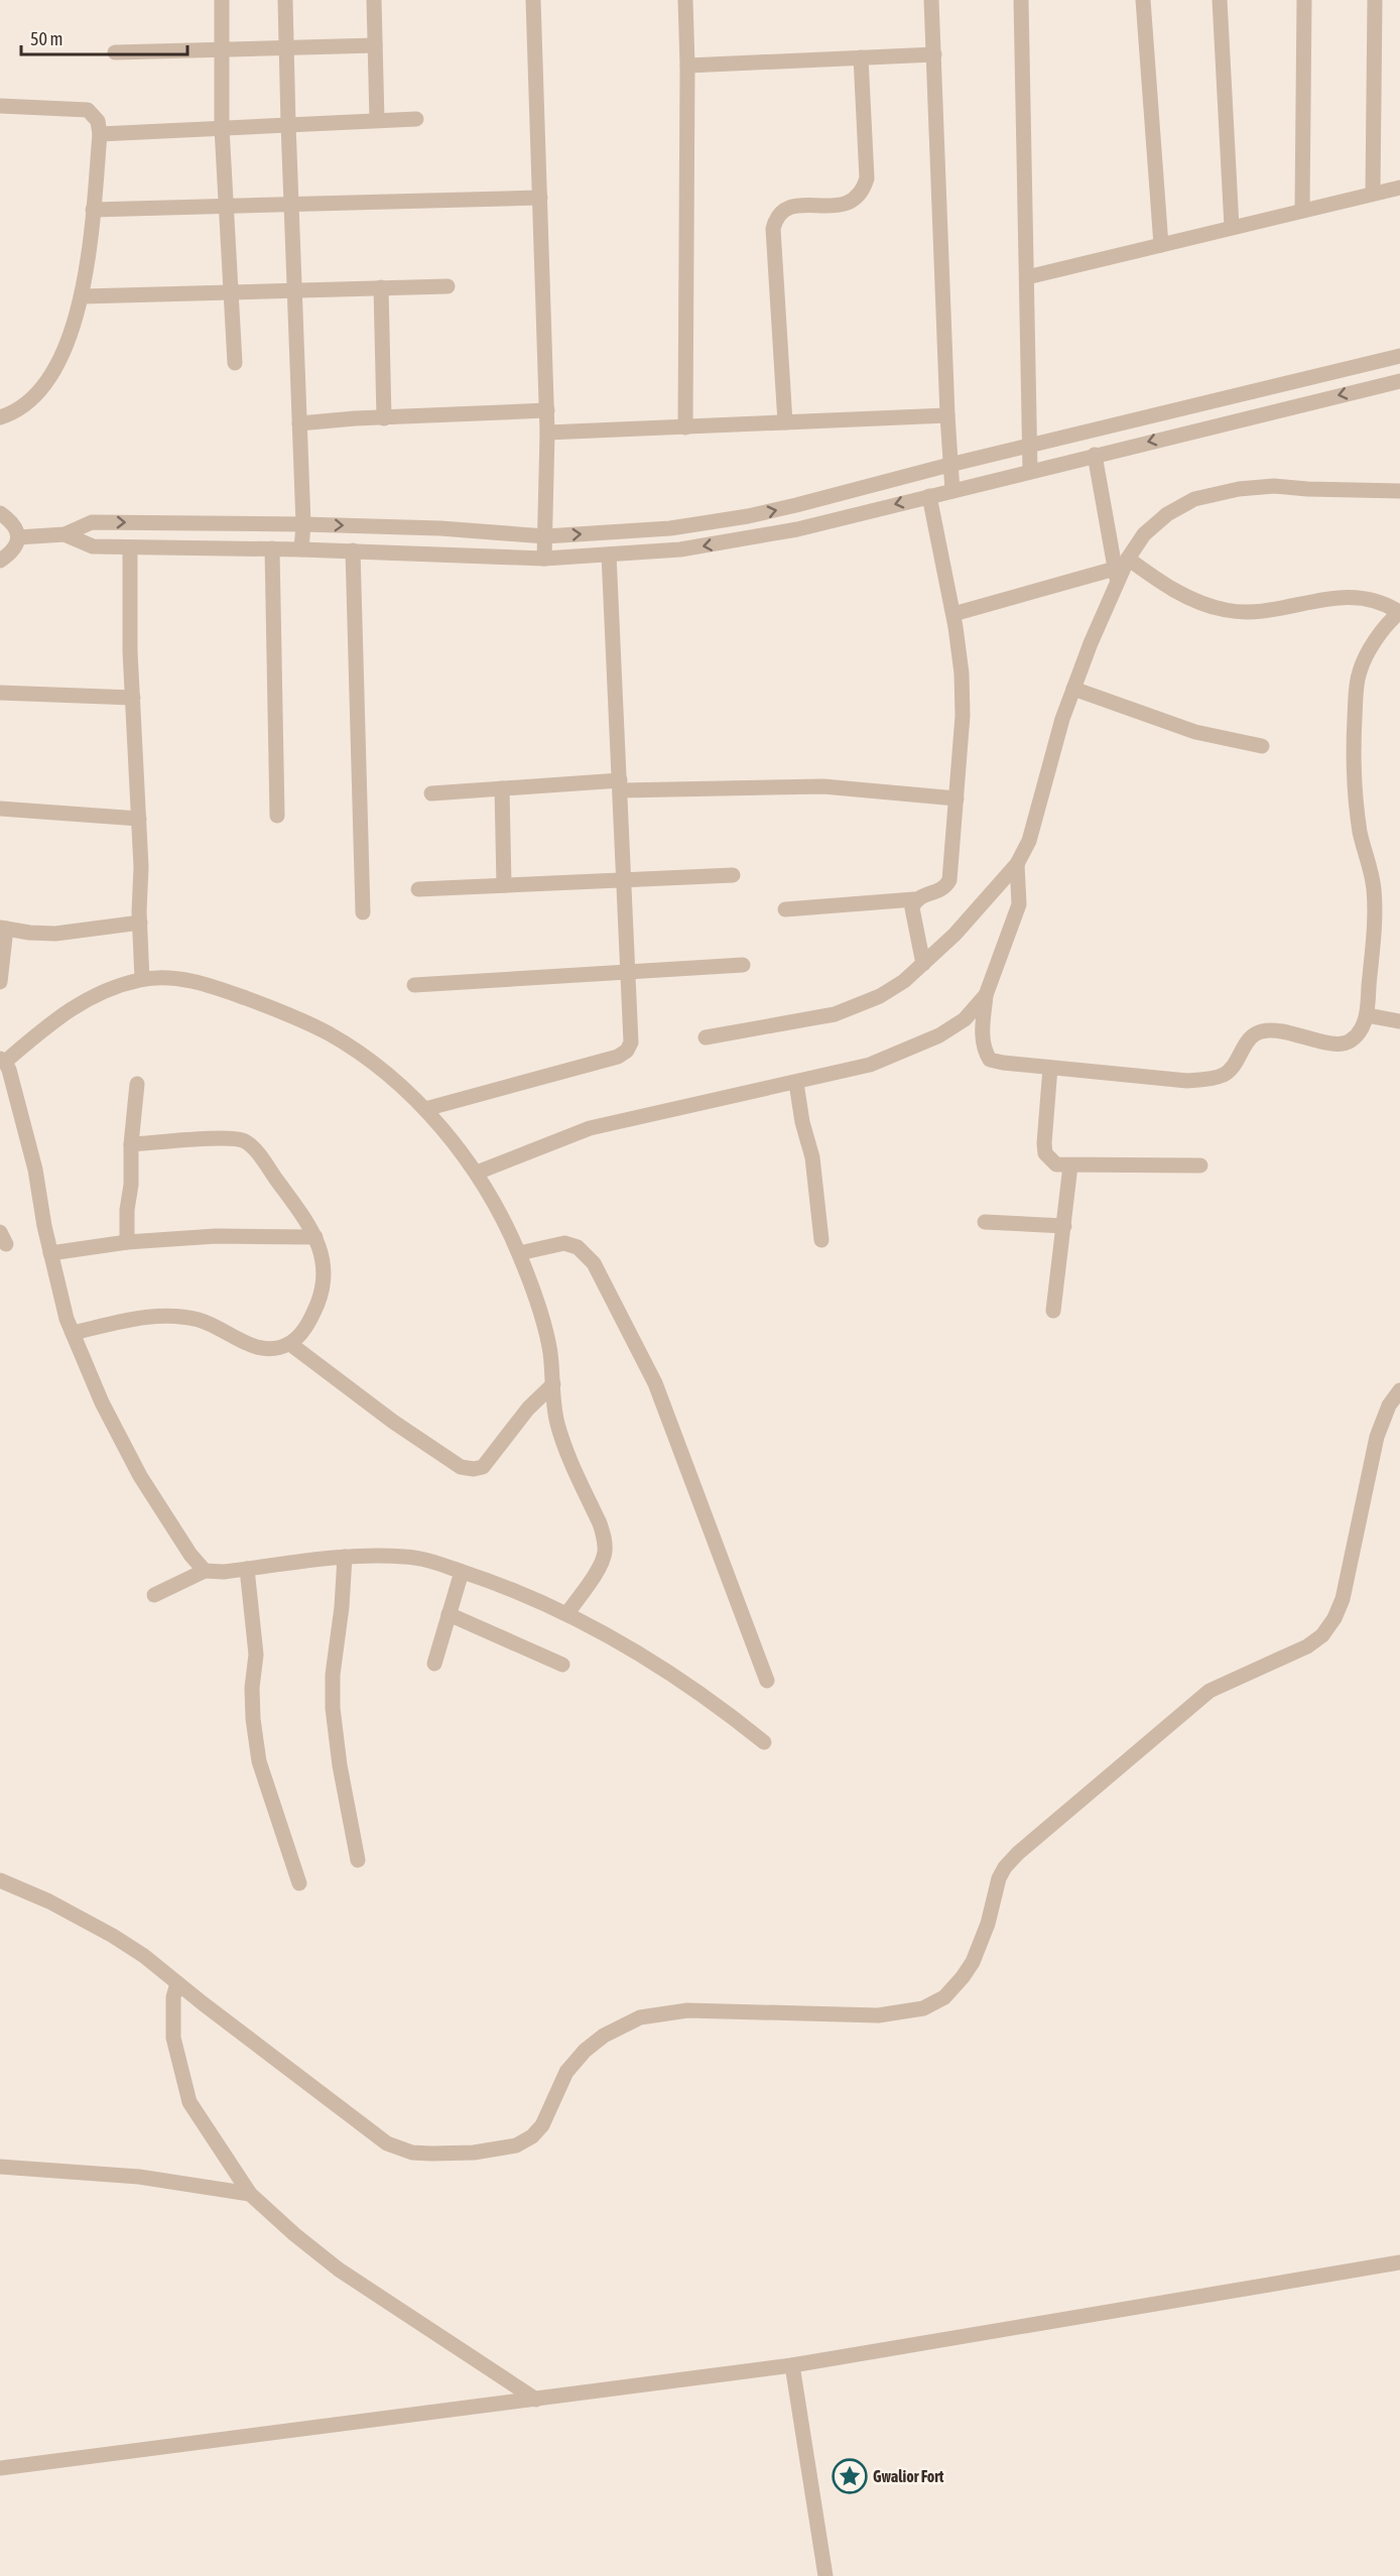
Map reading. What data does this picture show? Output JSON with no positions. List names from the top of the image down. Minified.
{"places":{"place":["Gwalior Fort"]},"scale_bar":"50 m"}
